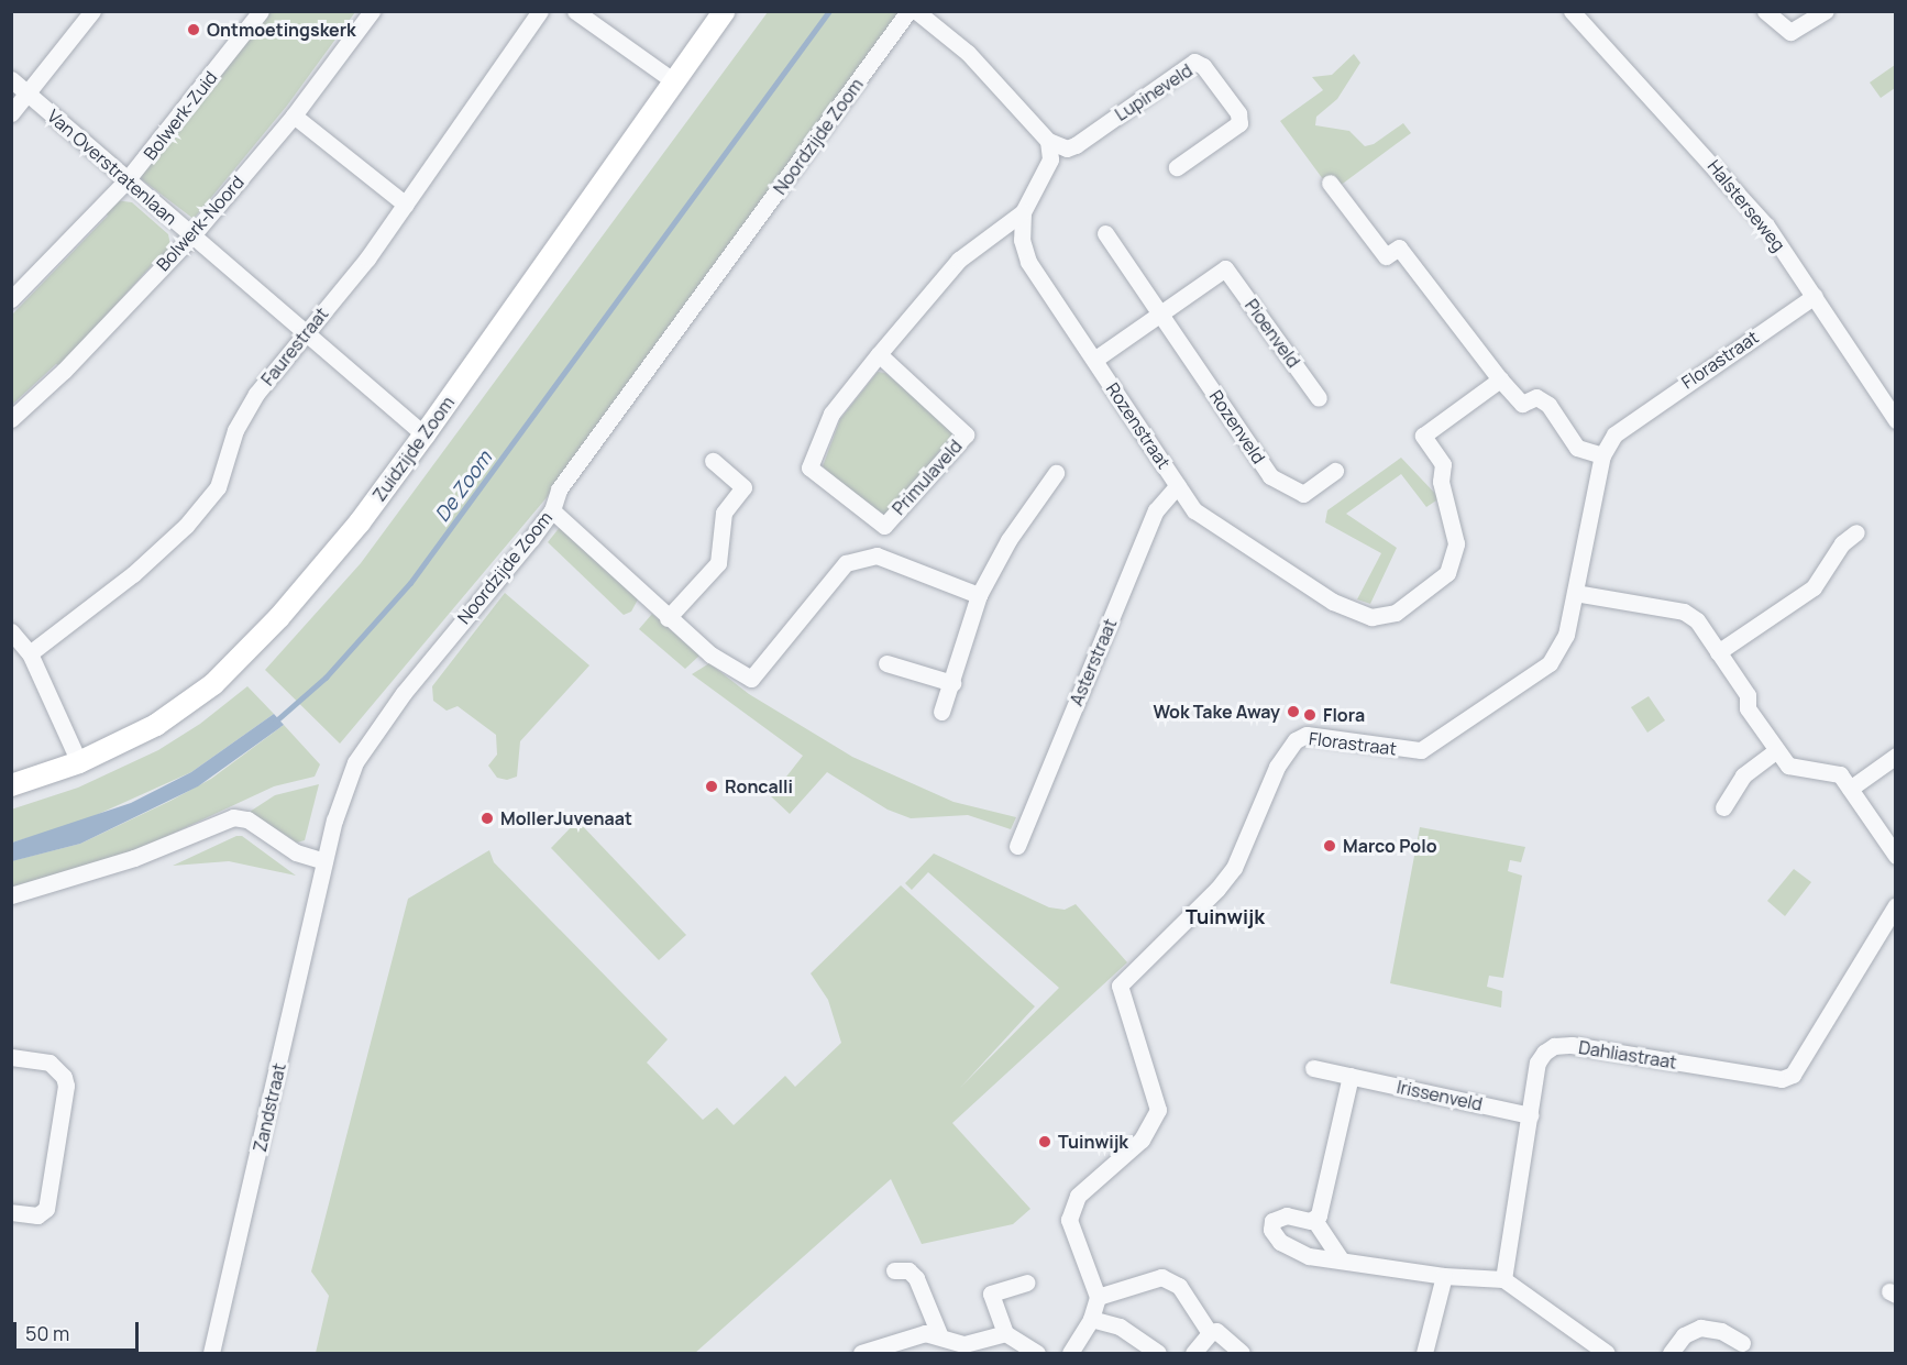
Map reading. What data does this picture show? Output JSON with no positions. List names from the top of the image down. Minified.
{"streets":{"main road":["Zuidzijde Zoom"],"street":["Lupineveld","Bolwerk-Zuid","Noordzijde Zoom","Van Overstratenlaan","Halsterseweg","Bolwerk-Noord","Pioenveld","Faurestraat","Florastraat","Rozenstraat","Rozenveld","Primulaveld","Asterstraat","Dahliastraat","Irissenveld","Zandstraat"]},"crossings":[["Lupineveld","Rozenstraat"],["Bolwerk-Zuid","Van Overstratenlaan"],["Noordzijde Zoom","Zandstraat"],["Van Overstratenlaan","Bolwerk-Noord"],["Van Overstratenlaan","Faurestraat"],["Van Overstratenlaan","Zuidzijde Zoom"],["Halsterseweg","Florastraat"],["Pioenveld","Rozenveld"],["Rozenstraat","Primulaveld"],["Rozenstraat","Asterstraat"],["Dahliastraat","Irissenveld"]],"districts":["Tuinwijk"],"water":["De Zoom"],"places":["Ontmoetingskerk","Wok Take Away","Flora","Roncalli","MollerJuvenaat","Marco Polo","Tuinwijk"],"scale_bar":"50 m"}
